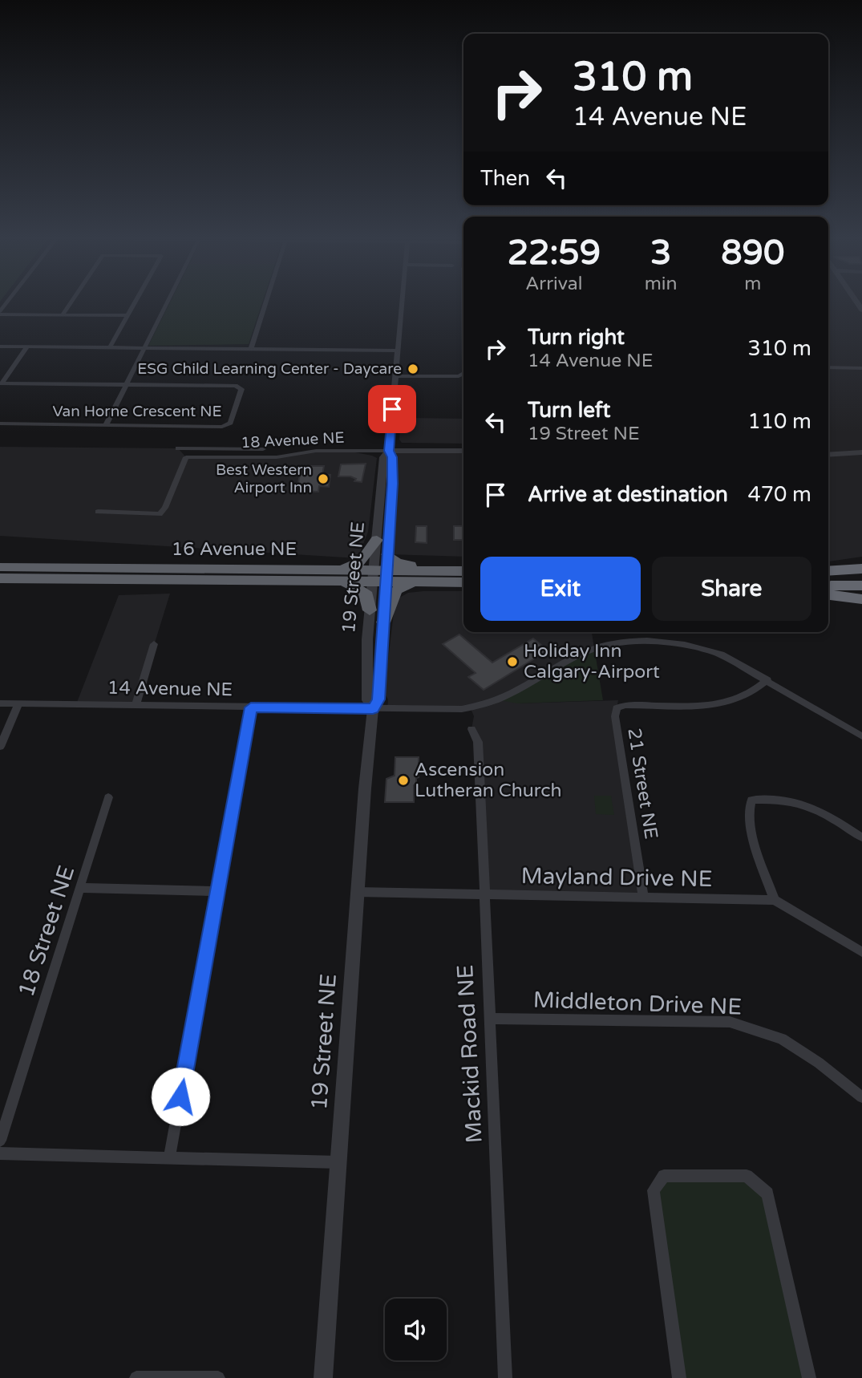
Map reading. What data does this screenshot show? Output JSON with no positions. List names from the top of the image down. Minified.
{"streets":{"highway":["16 Avenue NE"],"street":["Van Horne Crescent NE","18 Avenue NE","19 Street NE","14 Avenue NE","21 Street NE","Mayland Drive NE","18 Street NE","Middleton Drive NE","Mackid Road NE"]},"crossings":[["18 Avenue NE","19 Street NE"],["16 Avenue NE","19 Street NE"],["19 Street NE","14 Avenue NE"],["19 Street NE","Mayland Drive NE"],["14 Avenue NE","21 Street NE"],["21 Street NE","Mayland Drive NE"],["Mayland Drive NE","Mackid Road NE"],["Middleton Drive NE","Mackid Road NE"]],"places":["ESG Child Learning Center - Daycare","Best Western Airport Inn","Holiday Inn Calgary-Airport","Ascension Lutheran Church"],"page":{"turn":["310 m","14 Avenue NE"],"then":"Then","eta":["22:59","Arrival","3","min","890","m"],"list":[{"name":"Turn right","note":"14 Avenue NE","value":"310 m"},{"name":"Turn left","note":"19 Street NE","value":"110 m"},{"name":"Arrive at destination","value":"470 m"}],"buttons":["Exit","Share"]}}
